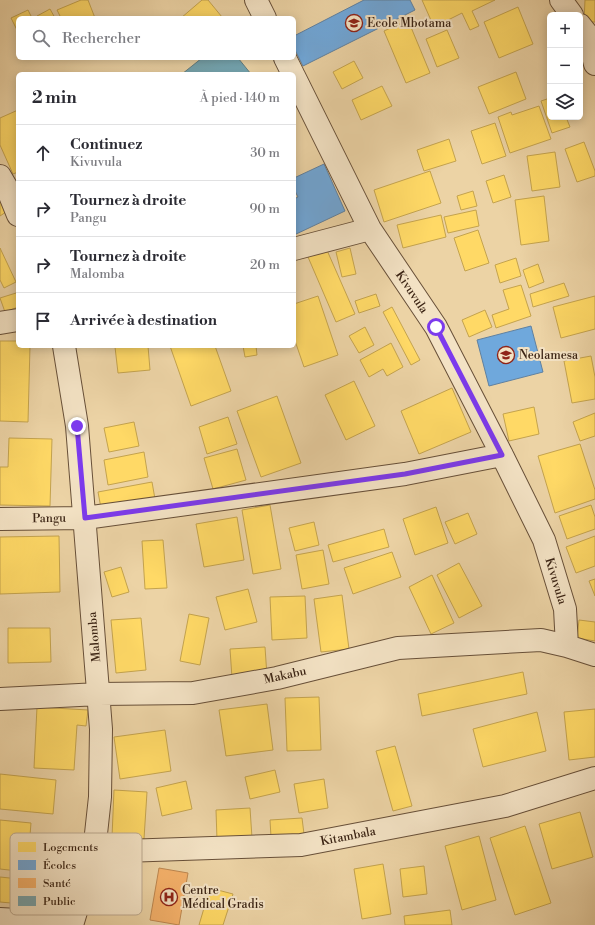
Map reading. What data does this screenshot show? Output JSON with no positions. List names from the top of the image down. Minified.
{"streets":{"street":["Kivuvula","Pangu","Malomba","Makabu","Kitambala"]},"crossings":[["Kivuvula","Pangu"],["Kivuvula","Makabu"],["Pangu","Malomba"],["Malomba","Makabu"]],"places":{"school or university":["Ecole Mbotama","Neolamesa"],"hospital":["Centre Médical Gradis"]},"legend":["Logements","Écoles","Santé","Public"],"page":{"map_buttons":["+","−"],"search":"Rechercher","heading":["2 min","À pied · 140 m"],"list":[["Continuez","Kivuvula","30 m"],["Tournez à droite","Pangu","90 m"],["Tournez à droite","Malomba","20 m"],"Arrivée à destination"]}}
